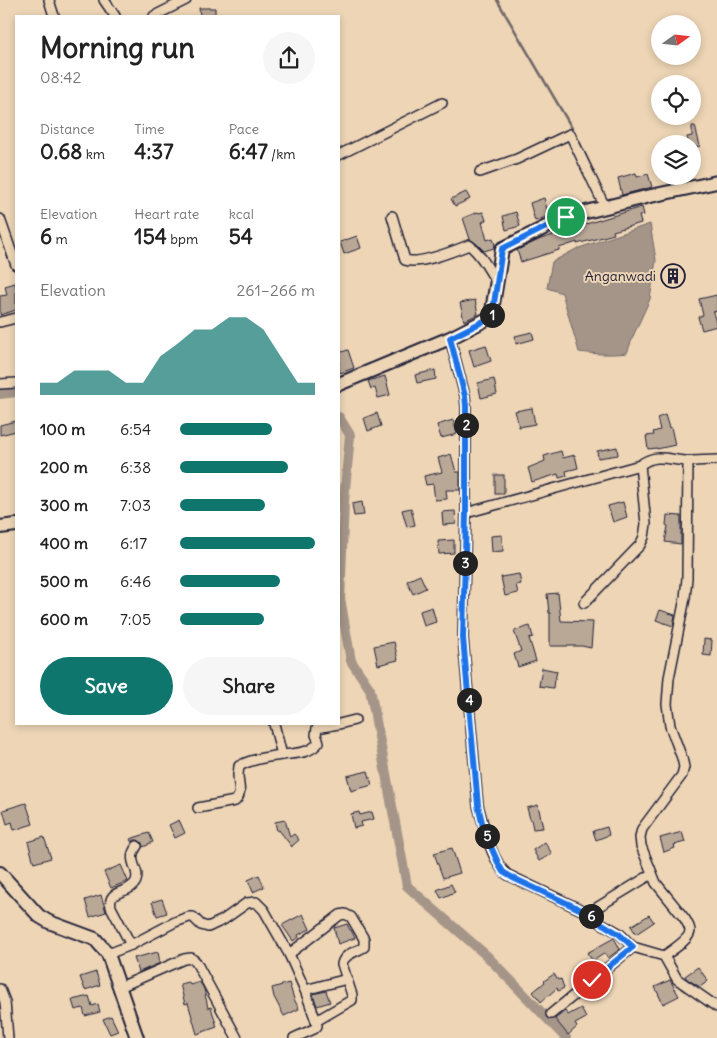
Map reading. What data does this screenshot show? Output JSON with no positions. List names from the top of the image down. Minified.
{"places":{"building":["Anganwadi"]},"north":"right","page":{"heading":["Morning run","08:42"],"stats":[["Distance","0.68 km"],["Time","4:37"],["Pace","6:47 /km"],["Elevation","6 m"],["Heart rate","154 bpm"],["kcal","54"]],"chart":["Elevation","261–266 m"],"pins":["1","2","3","4","5","6"],"list":[{"name":"100 m","note":"6:54"},{"name":"200 m","note":"6:38"},{"name":"300 m","note":"7:03"},{"name":"400 m","note":"6:17"},{"name":"500 m","note":"6:46"},{"name":"600 m","note":"7:05"}],"buttons":["Save","Share"]}}
